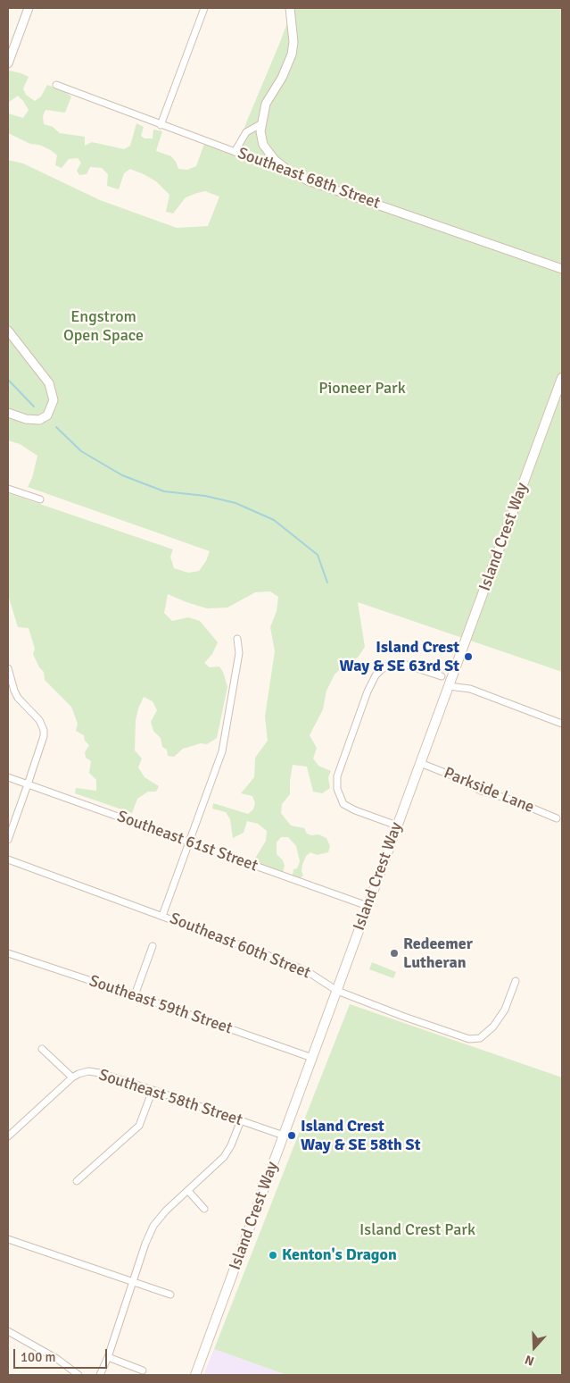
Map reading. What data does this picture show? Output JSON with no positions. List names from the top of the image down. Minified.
{"streets":{"main road":["Island Crest Way"],"street":["Southeast 68th Street","Parkside Lane","Southeast 61st Street","Southeast 60th Street","Southeast 59th Street","Southeast 58th Street"]},"crossings":[["Island Crest Way","Parkside Lane"],["Island Crest Way","Southeast 61st Street"],["Island Crest Way","Southeast 60th Street"],["Island Crest Way","Southeast 59th Street"],["Island Crest Way","Southeast 58th Street"]],"parks":["Engstrom Open Space","Pioneer Park","Island Crest Park"],"places":["Island Crest Way & SE 63rd St","Redeemer Lutheran","Island Crest Way & SE 58th St","Kenton's Dragon"],"scale_bar":"100 m","north":"bottom"}
